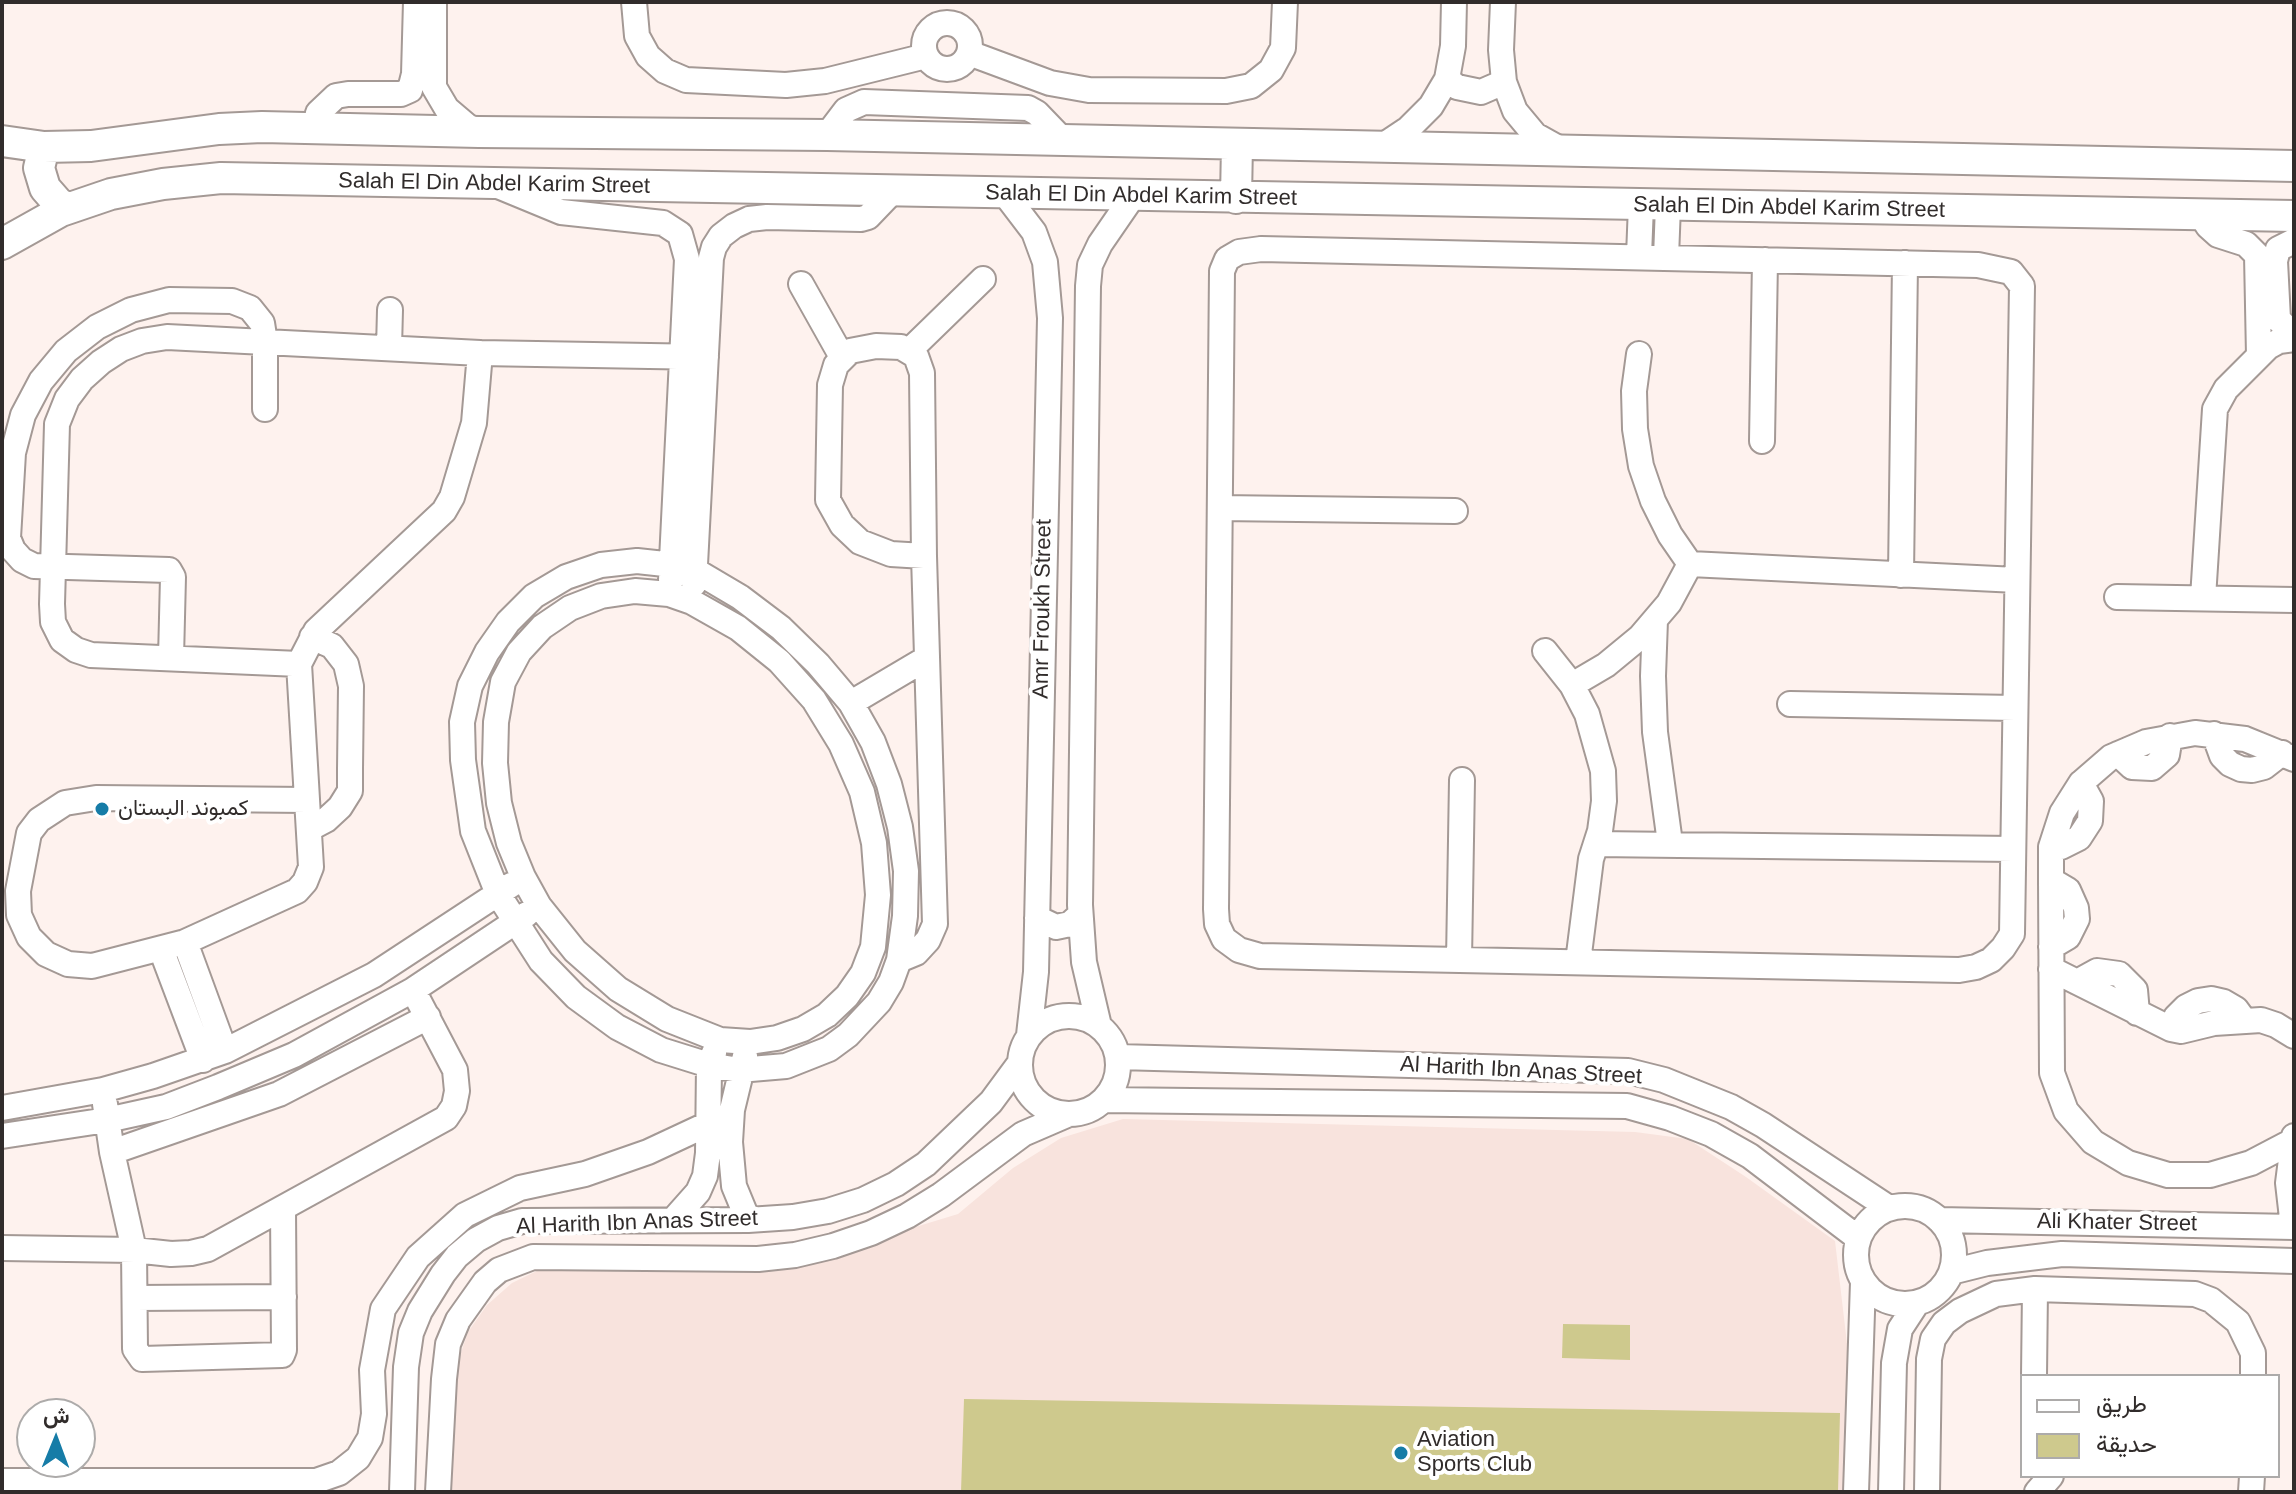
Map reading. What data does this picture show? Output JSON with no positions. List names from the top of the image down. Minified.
{"streets":{"main road":["Salah El Din Abdel Karim Street"],"street":["Amr Froukh Street","Al Harith Ibn Anas Street","Ali Khater Street"]},"crossings":[["Salah El Din Abdel Karim Street","Amr Froukh Street"],["Amr Froukh Street","Al Harith Ibn Anas Street"],["Al Harith Ibn Anas Street","Ali Khater Street"]],"places":["كمبوند البستان","Aviation Sports Club"],"legend":["طريق","حديقة"],"north":"top"}
